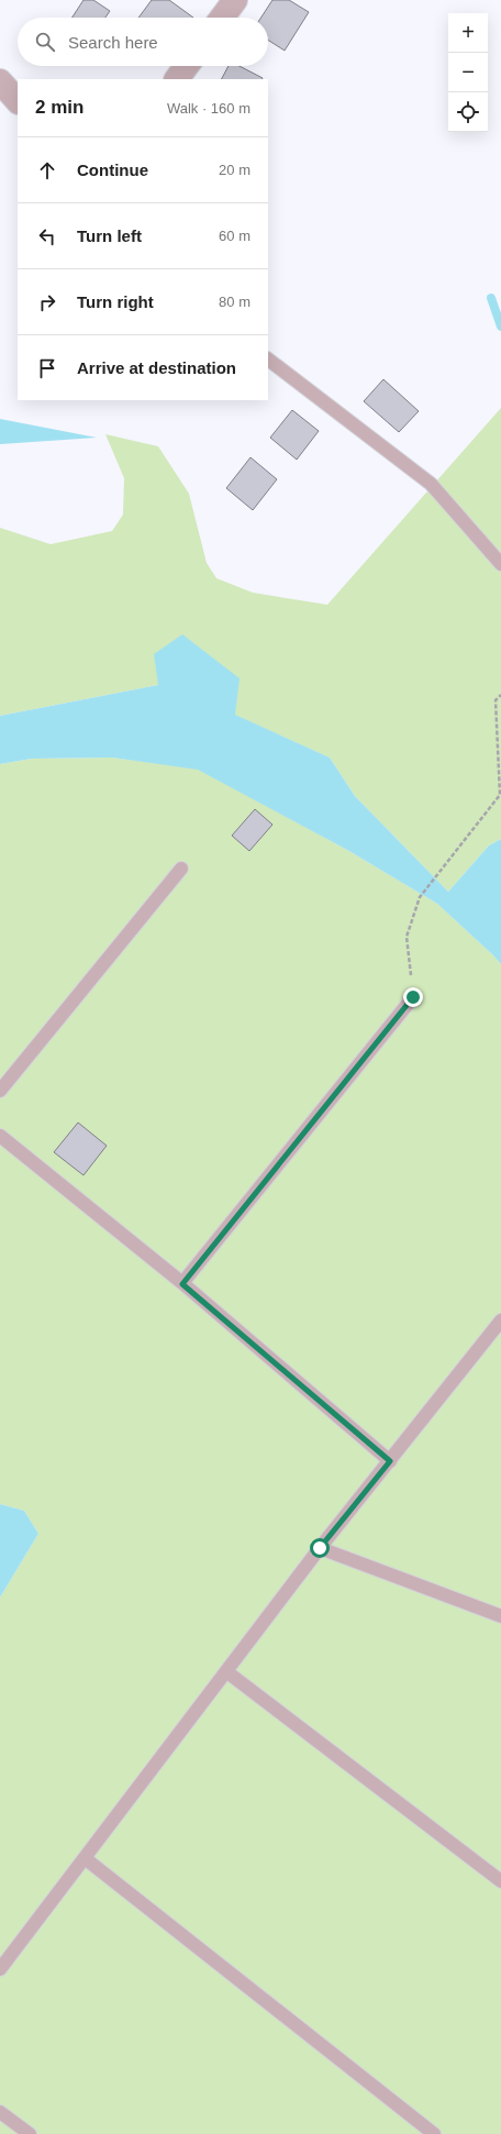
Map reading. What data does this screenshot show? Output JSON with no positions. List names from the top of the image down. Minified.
{"page":{"map_buttons":["+","−"],"search":"Search here","heading":["2 min","Walk · 160 m"],"list":[["Continue","20 m"],["Turn left","60 m"],["Turn right","80 m"],"Arrive at destination"]}}
